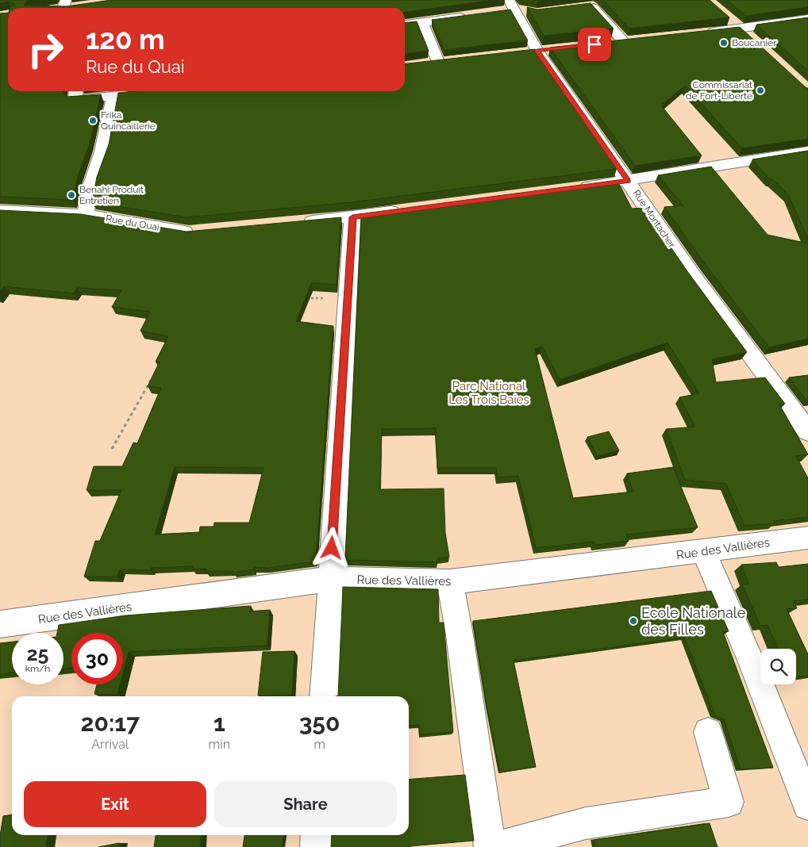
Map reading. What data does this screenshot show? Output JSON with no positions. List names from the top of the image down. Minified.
{"streets":{"street":["Rue Montacher","Rue du Quai","Rue des Vallières"]},"parks":["Parc National Les Trois Baies"],"places":["Boucanier","Commissariat de Fort-Liberté","Frika Quincaillerie","Benahi Produit Entretien","Ecole Nationale des Filles"],"page":{"turn":["120 m","Rue du Quai"],"speed":"25 km/h","limit":"30","eta":["20:17","Arrival","1","min","350","m"],"buttons":["Exit","Share"]}}
